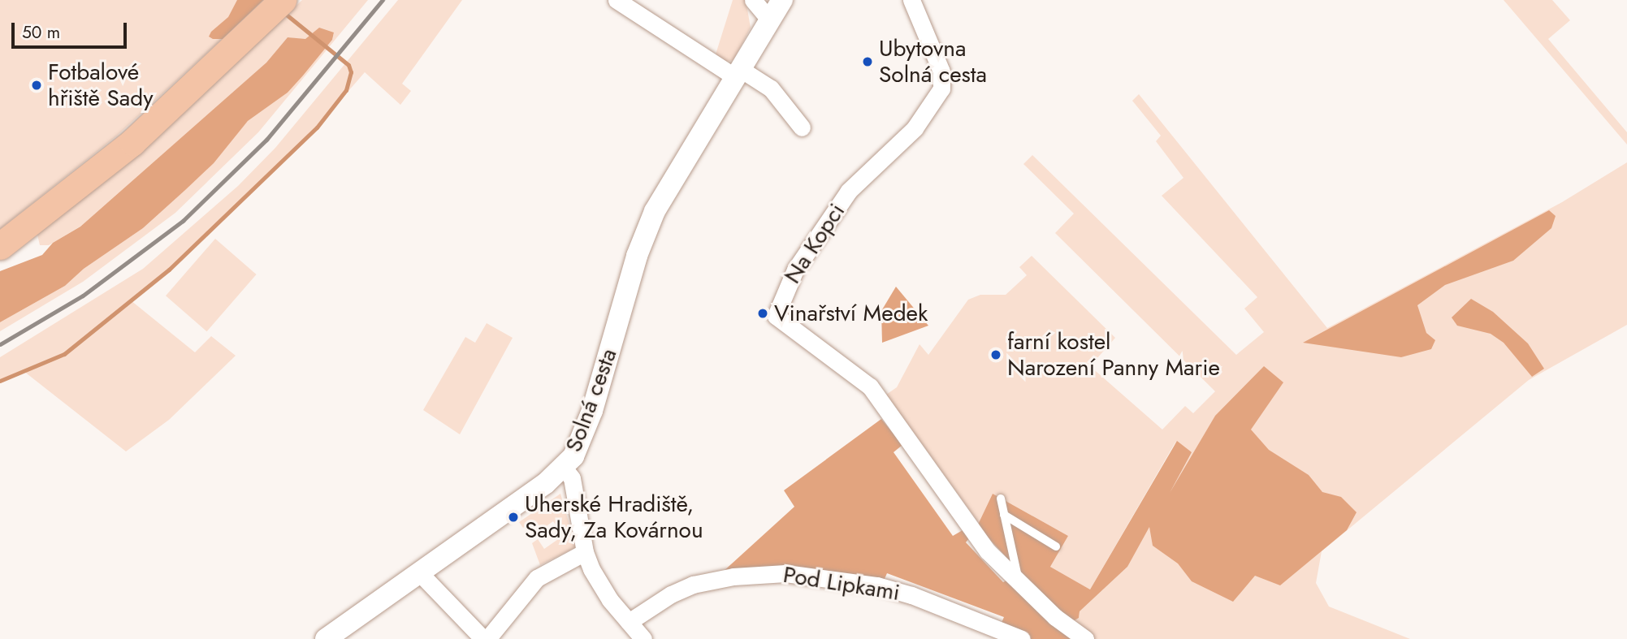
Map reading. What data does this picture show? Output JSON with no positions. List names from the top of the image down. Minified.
{"streets":{"street":["Na Kopci","Solná cesta","Pod Lipkami"]},"places":["Ubytovna Solná cesta","Fotbalové hřiště Sady","Vinařství Medek","farní kostel Narození Panny Marie","Uherské Hradiště, Sady, Za Kovárnou"],"scale_bar":"50 m"}
